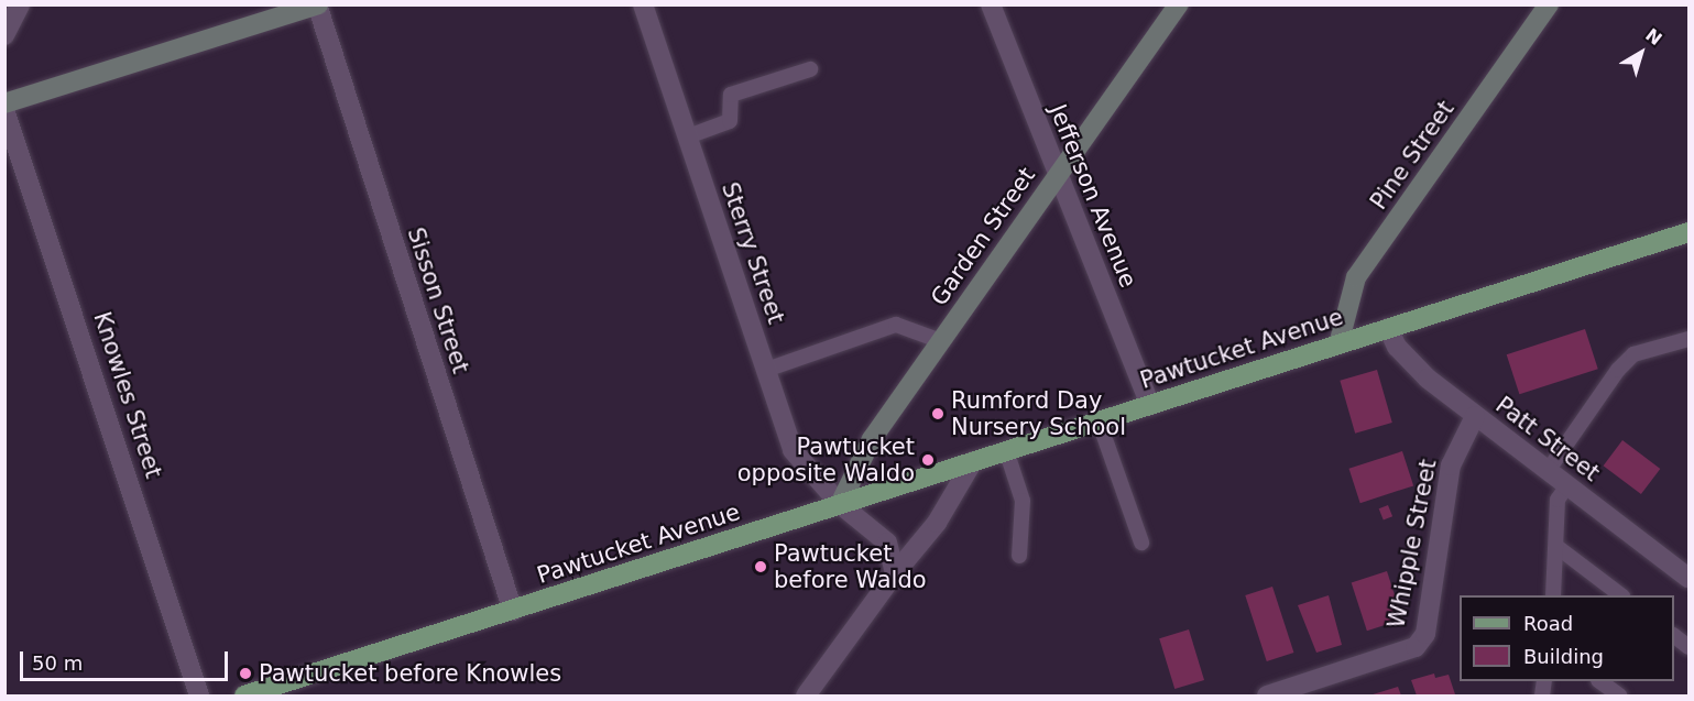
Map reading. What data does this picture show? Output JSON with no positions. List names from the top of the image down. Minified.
{"streets":{"main road":["Pine Street","Garden Street","Pawtucket Avenue"],"street":["Jefferson Avenue","Sterry Street","Sisson Street","Knowles Street","Patt Street","Whipple Street"]},"crossings":[["Pine Street","Pawtucket Avenue"],["Jefferson Avenue","Garden Street"],["Jefferson Avenue","Pawtucket Avenue"],["Garden Street","Sterry Street"],["Garden Street","Pawtucket Avenue"],["Sterry Street","Pawtucket Avenue"],["Sisson Street","Pawtucket Avenue"],["Pawtucket Avenue","Patt Street"],["Patt Street","Whipple Street"]],"places":["Rumford Day Nursery School","Pawtucket opposite Waldo","Pawtucket before Waldo","Pawtucket before Knowles"],"legend":["Road","Building"],"scale_bar":"50 m","north":"top right"}
